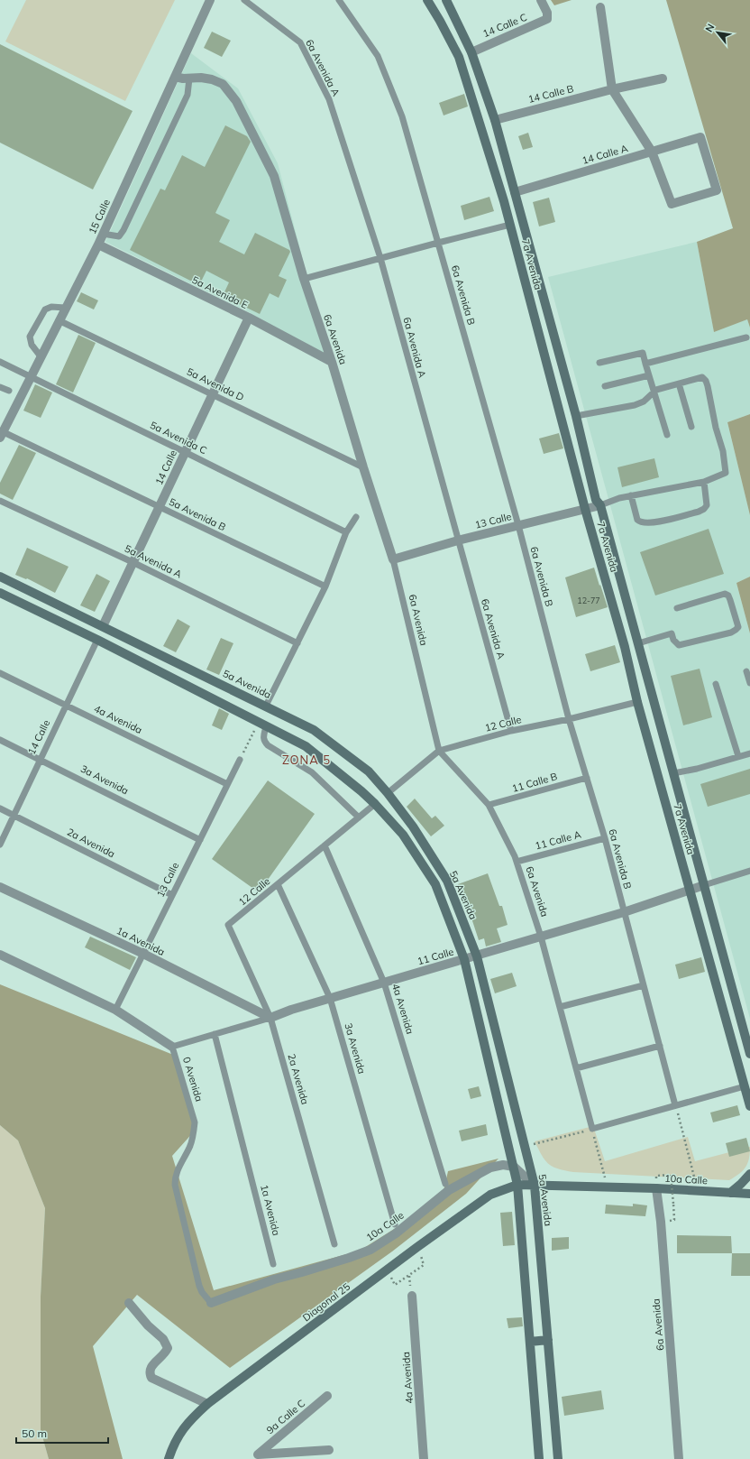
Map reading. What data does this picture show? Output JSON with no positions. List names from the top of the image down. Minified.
{"streets":{"street":["14 Calle C","14 Calle B","14 Calle A","15 Calle","7a Avenida","5a Avenida E","6a Avenida","14 Calle","13 Calle","5a Avenida","4a Avenida","1a Avenida","11 Calle","0 Avenida","10a Calle","Diagonal 25","9a Calle C"],"lane":["6a Avenida A","6a Avenida B","5a Avenida D","5a Avenida C","5a Avenida B","5a Avenida A","12 Calle","3a Avenida","11 Calle B","11 Calle A","2a Avenida"]},"crossings":[["14 Calle C","7a Avenida"],["6a Avenida A","13 Calle"],["6a Avenida A","12 Calle"],["14 Calle B","7a Avenida"],["14 Calle A","7a Avenida"],["15 Calle","5a Avenida E"],["15 Calle","6a Avenida"],["15 Calle","5a Avenida D"],["15 Calle","5a Avenida C"],["15 Calle","5a Avenida B"],["7a Avenida","13 Calle"],["7a Avenida","12 Calle"],["7a Avenida","11 Calle"],["5a Avenida E","6a Avenida"],["5a Avenida E","14 Calle"],["6a Avenida B","13 Calle"],["6a Avenida B","12 Calle"],["6a Avenida B","11 Calle B"],["6a Avenida B","11 Calle A"],["6a Avenida B","11 Calle"],["6a Avenida","5a Avenida D"],["6a Avenida","13 Calle"],["6a Avenida","12 Calle"],["6a Avenida","11 Calle B"],["6a Avenida","11 Calle A"],["6a Avenida","11 Calle"],["6a Avenida","10a Calle"],["5a Avenida D","14 Calle"],["5a Avenida C","14 Calle"],["14 Calle","5a Avenida B"],["14 Calle","5a Avenida A"],["14 Calle","5a Avenida"],["14 Calle","4a Avenida"],["14 Calle","3a Avenida"],["14 Calle","2a Avenida"],["13 Calle","4a Avenida"],["13 Calle","3a Avenida"],["13 Calle","2a Avenida"],["13 Calle","1a Avenida"],["13 Calle","0 Avenida"],["5a Avenida","12 Calle"],["5a Avenida","11 Calle"],["5a Avenida","10a Calle"],["4a Avenida","12 Calle"],["4a Avenida","11 Calle"],["12 Calle","3a Avenida"],["12 Calle","2a Avenida"],["3a Avenida","11 Calle"],["2a Avenida","1a Avenida"],["2a Avenida","11 Calle"],["1a Avenida","11 Calle"],["11 Calle","0 Avenida"],["0 Avenida","10a Calle"],["10a Calle","Diagonal 25"]],"districts":["ZONA 5"],"house_numbers":["12-77"],"scale_bar":"50 m","north":"top left"}
